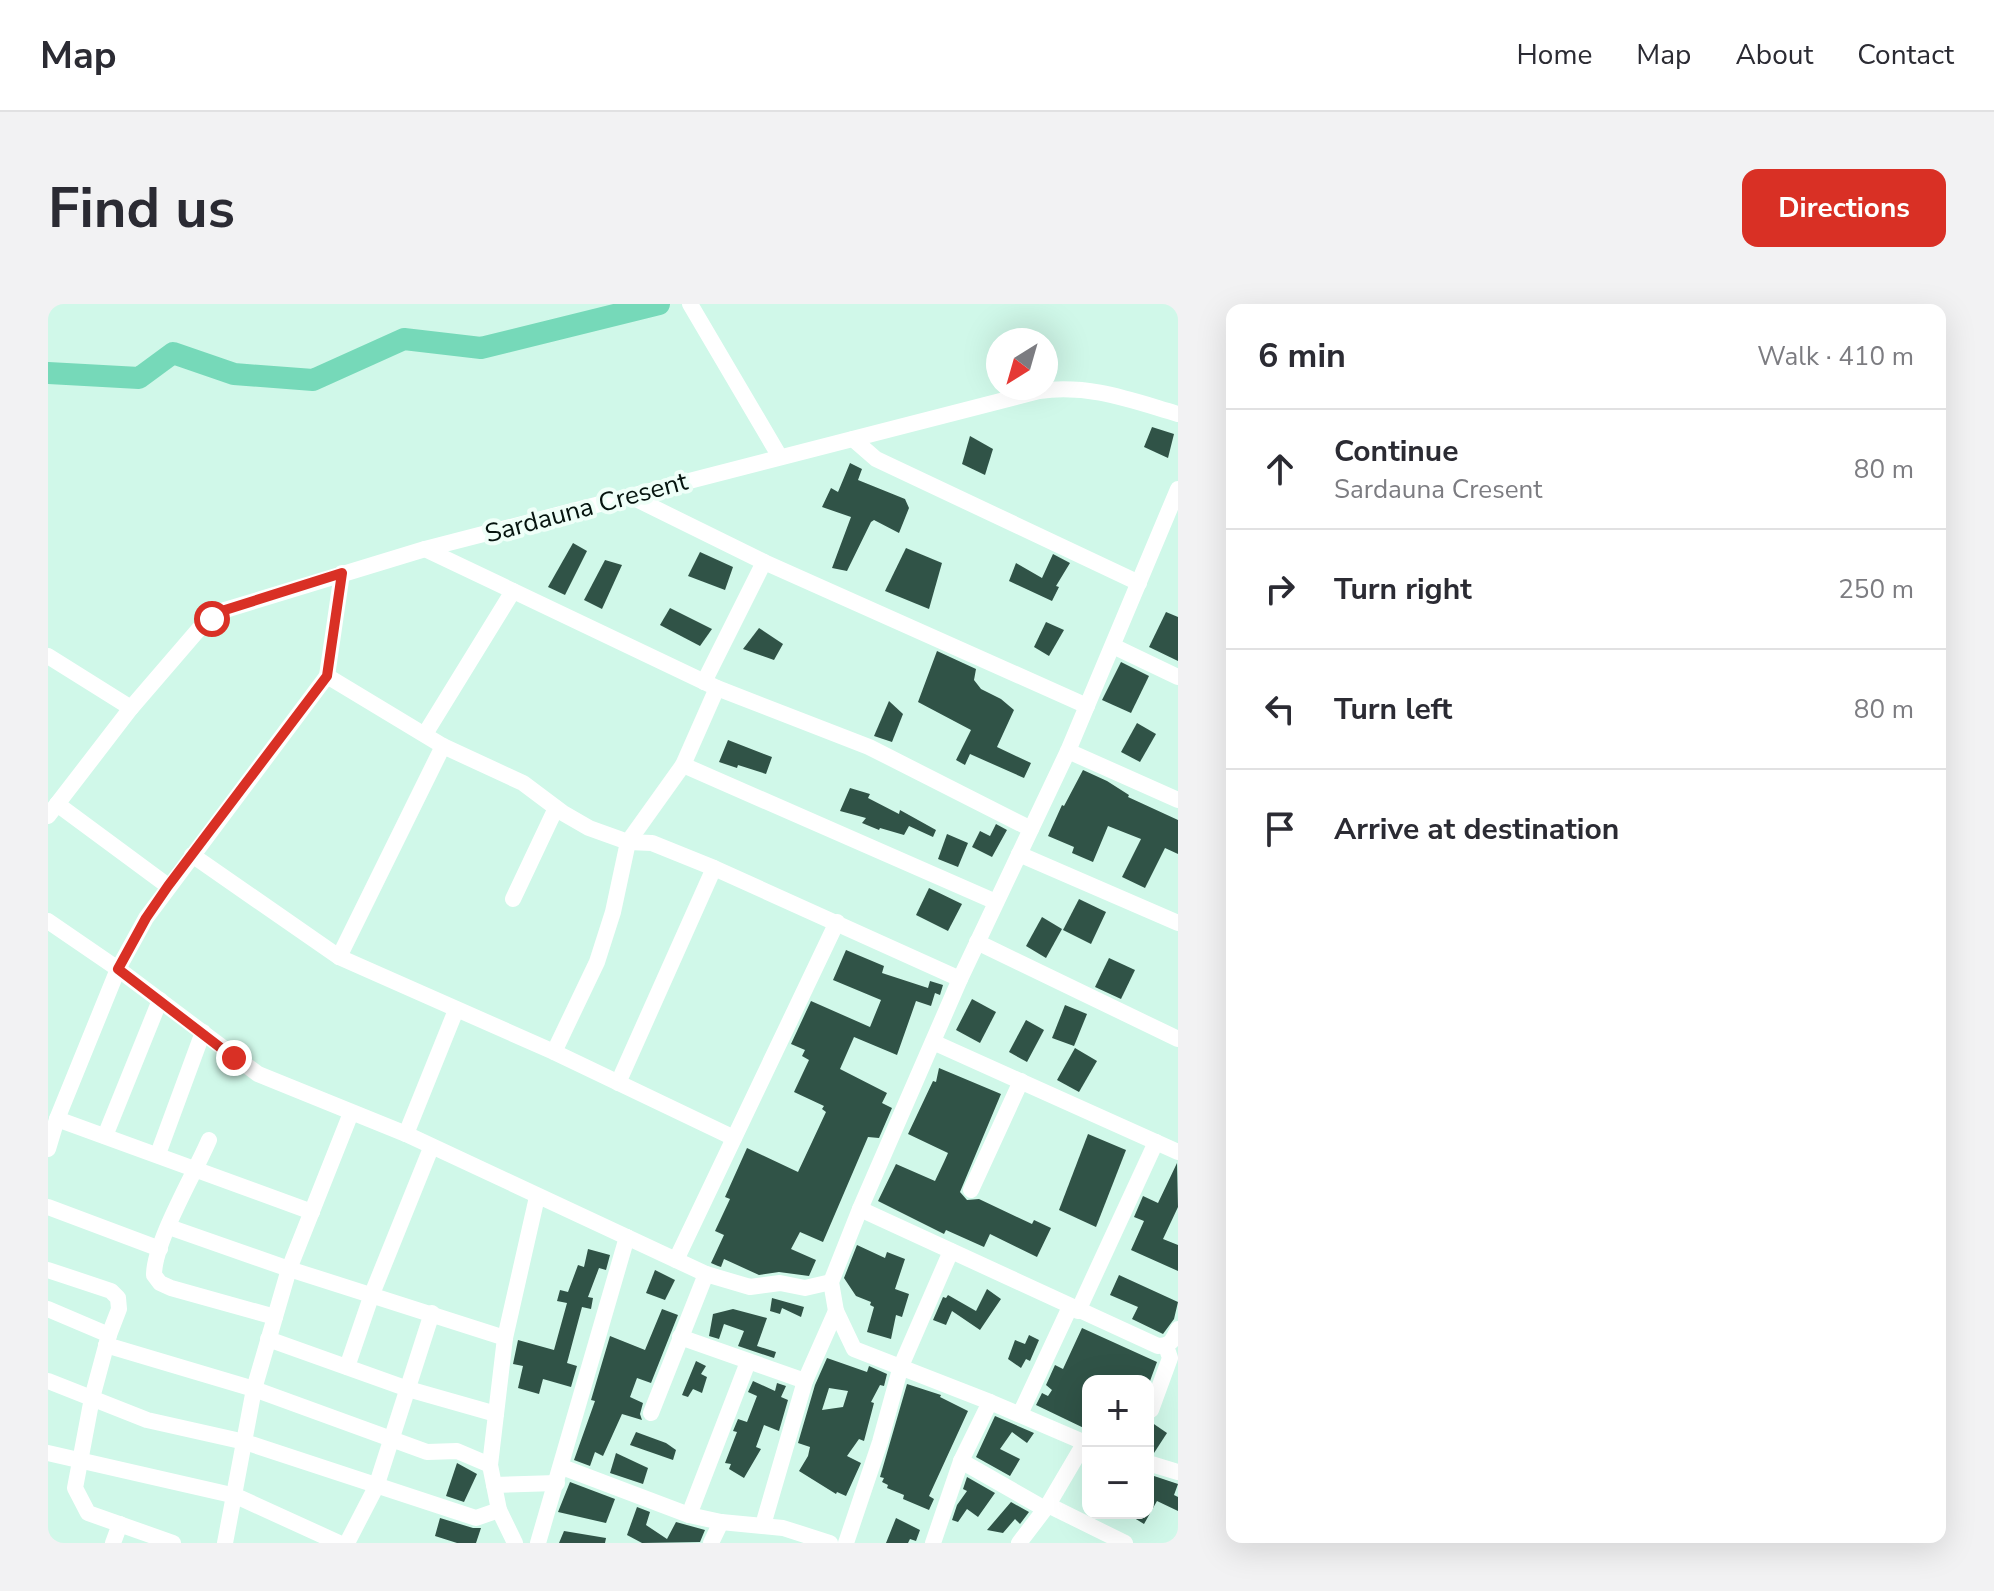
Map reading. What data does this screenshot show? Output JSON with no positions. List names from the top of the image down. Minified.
{"streets":{"street":["Sardauna Cresent"]},"north":"bottom left","page":{"header":"Map","nav":["Home","Map","About","Contact"],"buttons":"Directions","title":"Find us","heading":["6 min","Walk · 410 m"],"list":[["Continue","Sardauna Cresent","80 m"],["Turn right","250 m"],["Turn left","80 m"],"Arrive at destination"],"map_buttons":["+","−"]}}
